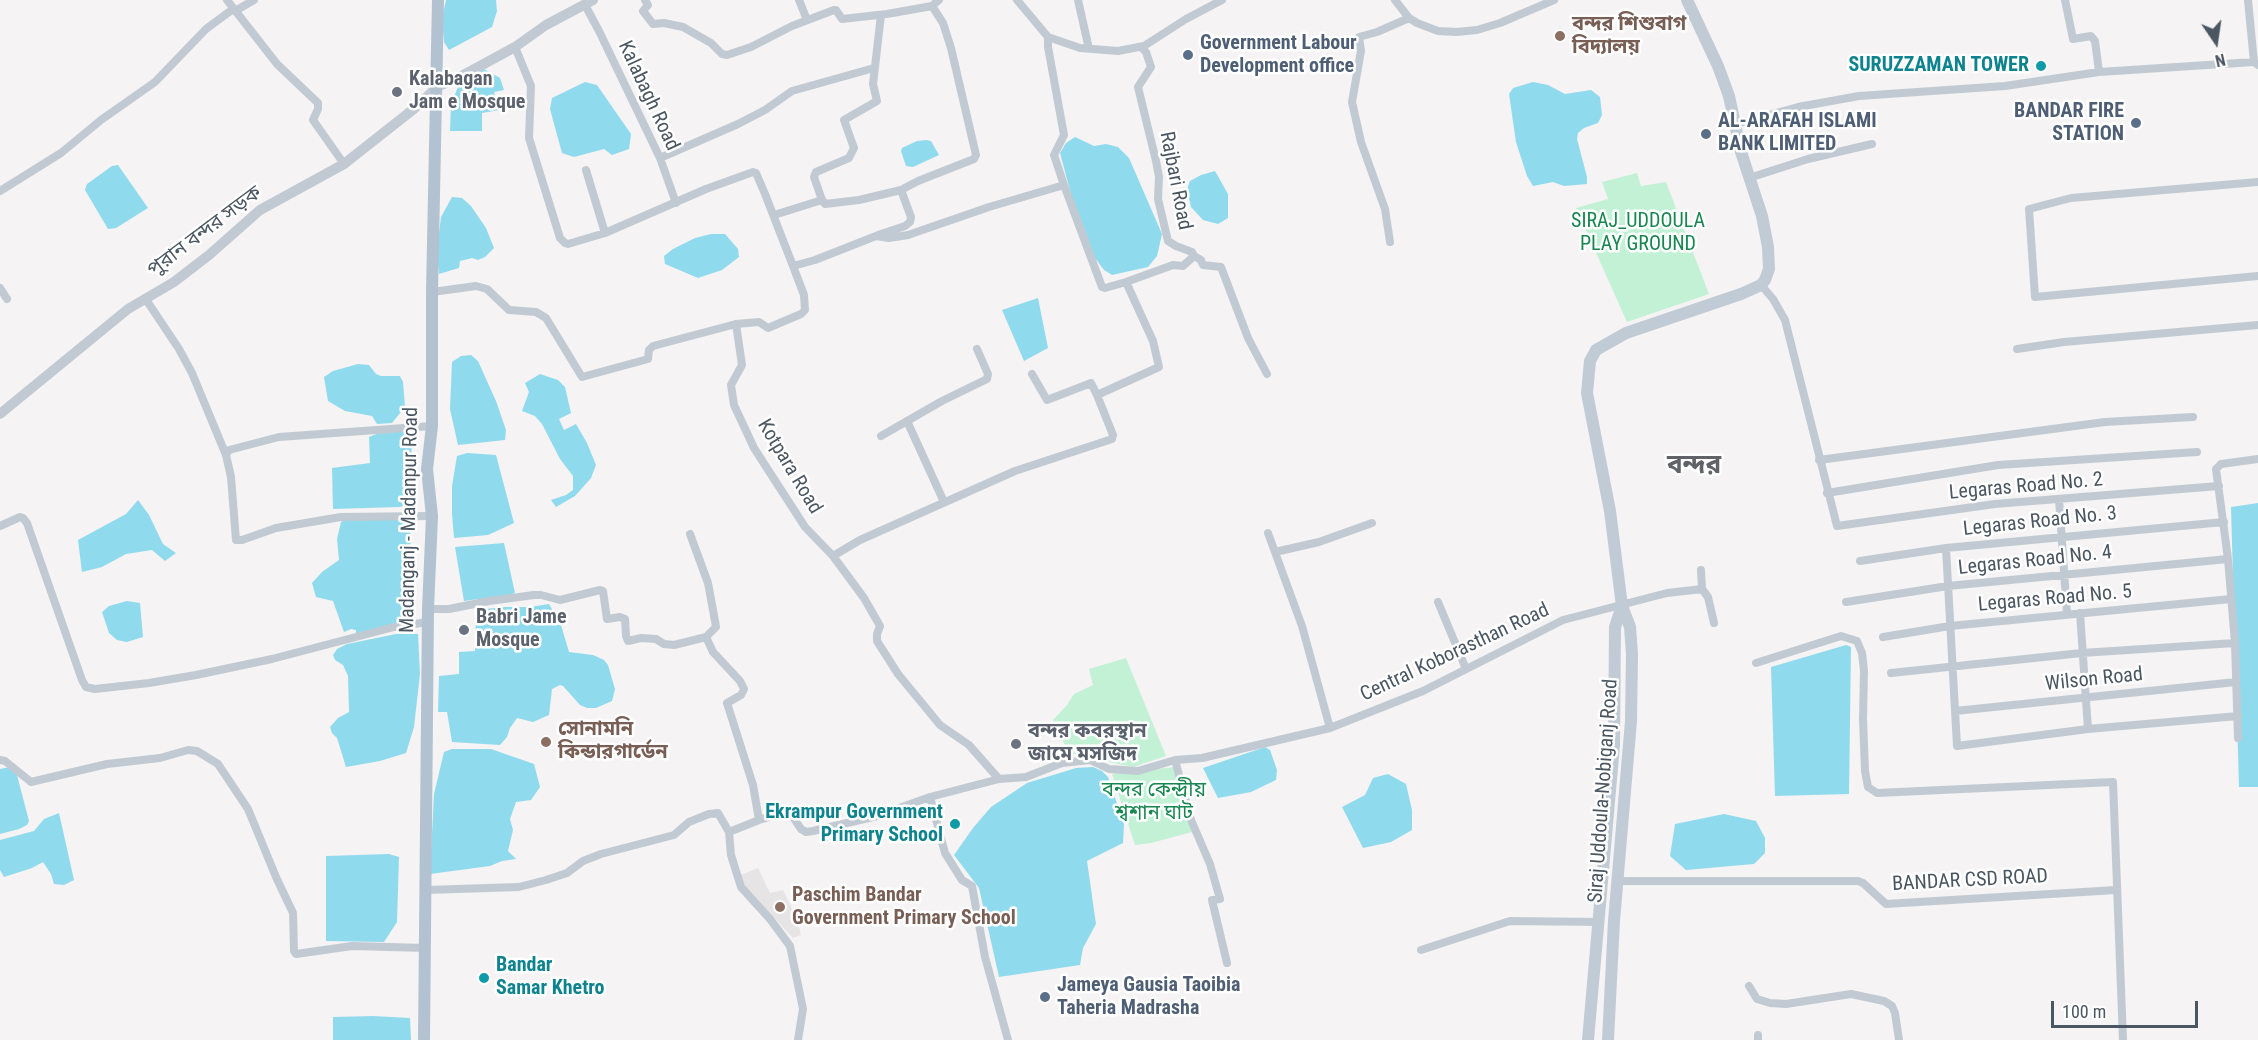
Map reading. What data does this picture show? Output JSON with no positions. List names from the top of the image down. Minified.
{"streets":{"main road":["Madanganj - Madanpur Road","Siraj Uddoula-Nobiganj Road"],"street":["Kalabagh Road","Rajbari Road","পুরান বন্দর সড়ক","Kotpara Road","Legaras Road No. 2","Legaras Road No. 3","Legaras Road No. 4","Legaras Road No. 5","Central Koborasthan Road","Wilson Road","BANDAR CSD ROAD"]},"crossings":[["পুরান বন্দর সড়ক","Madanganj - Madanpur Road"],["Kotpara Road","Central Koborasthan Road"],["Central Koborasthan Road","Siraj Uddoula-Nobiganj Road"],["Siraj Uddoula-Nobiganj Road","BANDAR CSD ROAD"]],"districts":["বন্দর"],"parks":["SIRAJ_UDDOULA PLAY GROUND","বন্দর কেন্দ্রীয় শ্বশান ঘাট"],"places":["বন্দর শিশুবাগ বিদ্যালয়","Government Labour Development office","SURUZZAMAN TOWER","Kalabagan Jam e Mosque","BANDAR FIRE STATION","AL-ARAFAH ISLAMI BANK LIMITED","Babri Jame Mosque","সোনামনি কিন্ডারগার্ডেন","বন্দর কবরস্থান জামে মসজিদ","Ekrampur Government Primary School","Paschim Bandar Government Primary School","Bandar Samar Khetro","Jameya Gausia Taoibia Taheria Madrasha"],"scale_bar":"100 m","north":"bottom"}
